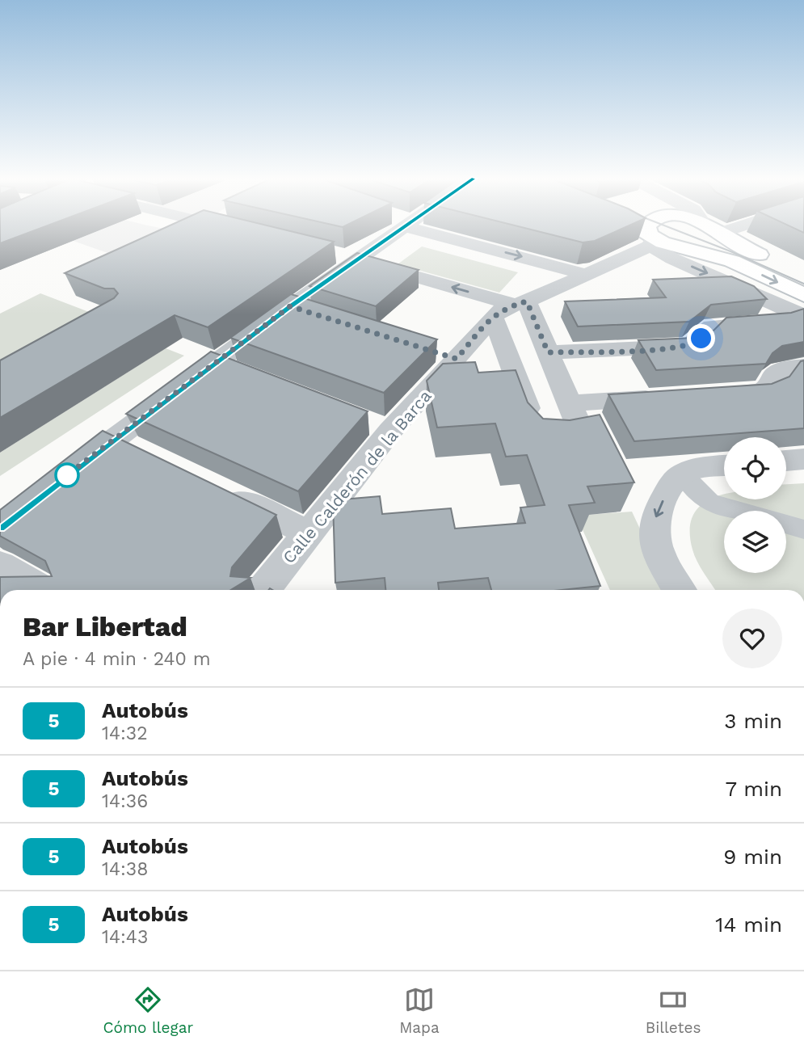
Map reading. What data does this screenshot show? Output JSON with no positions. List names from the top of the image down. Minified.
{"streets":{"street":["Calle Calderón de la Barca"]},"lines":["bus line 5"],"page":{"heading":["Bar Libertad","A pie · 4 min · 240 m"],"list":[{"mark":"5","name":"Autobús","note":"14:32","value":"3 min"},{"mark":"5","name":"Autobús","note":"14:36","value":"7 min"},{"mark":"5","name":"Autobús","note":"14:38","value":"9 min"},{"mark":"5","name":"Autobús","note":"14:43","value":"14 min"}],"tabs":["Cómo llegar","Mapa","Billetes"]}}
